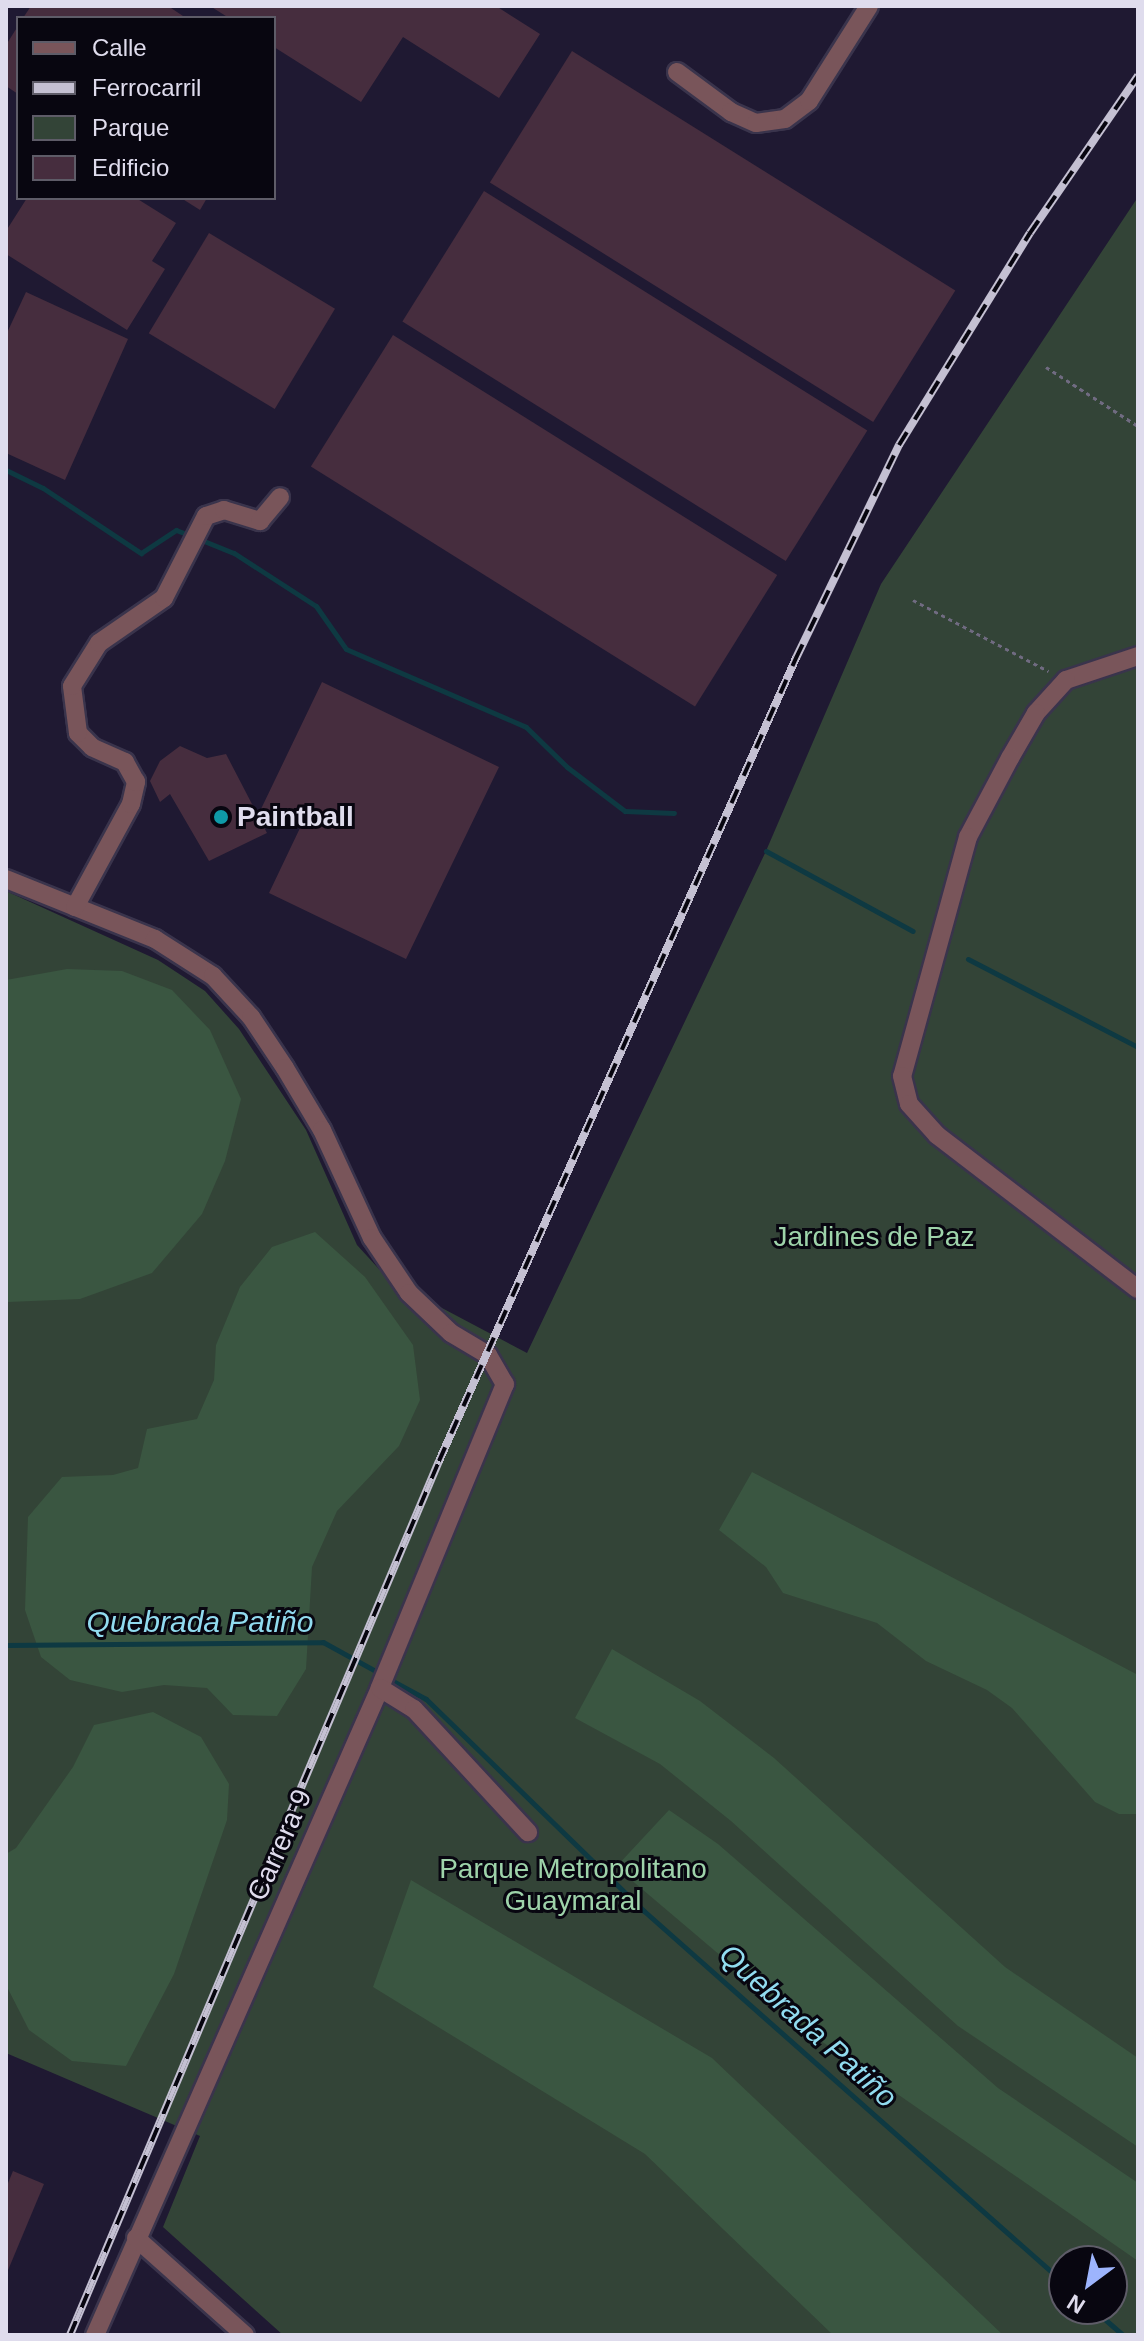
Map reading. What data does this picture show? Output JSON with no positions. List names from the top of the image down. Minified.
{"streets":{"street":["Carrera 9"]},"water":["Quebrada Patiño"],"parks":["Jardines de Paz","Parque Metropolitano Guaymaral"],"places":["Paintball"],"legend":["Calle","Ferrocarril","Parque","Edificio"],"north":"bottom left"}
